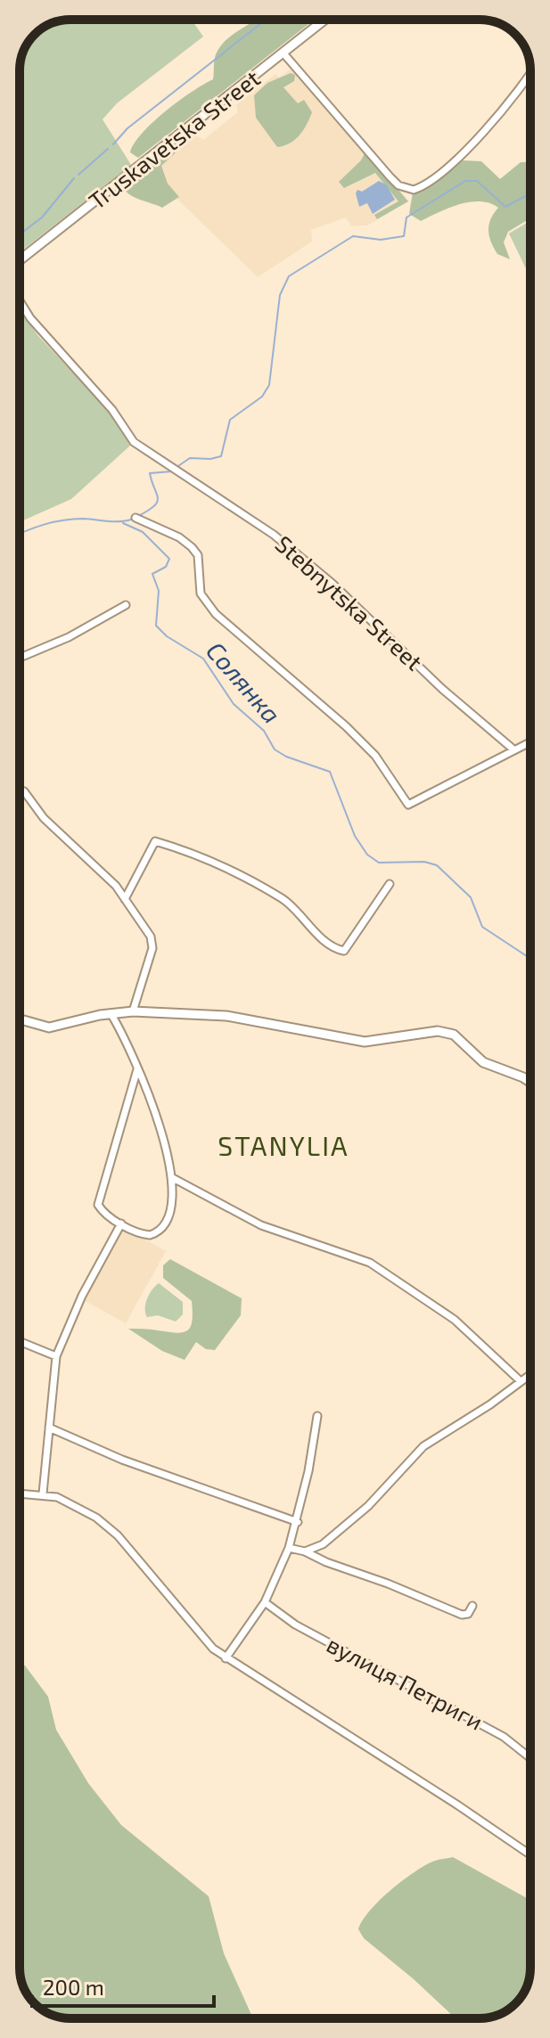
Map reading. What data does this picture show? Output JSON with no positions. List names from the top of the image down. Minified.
{"streets":{"street":["Truskavetska Street","Stebnytska Street","вулиця Петриги"]},"districts":["STANYLIA"],"water":["Солянка"],"scale_bar":"200 m"}
